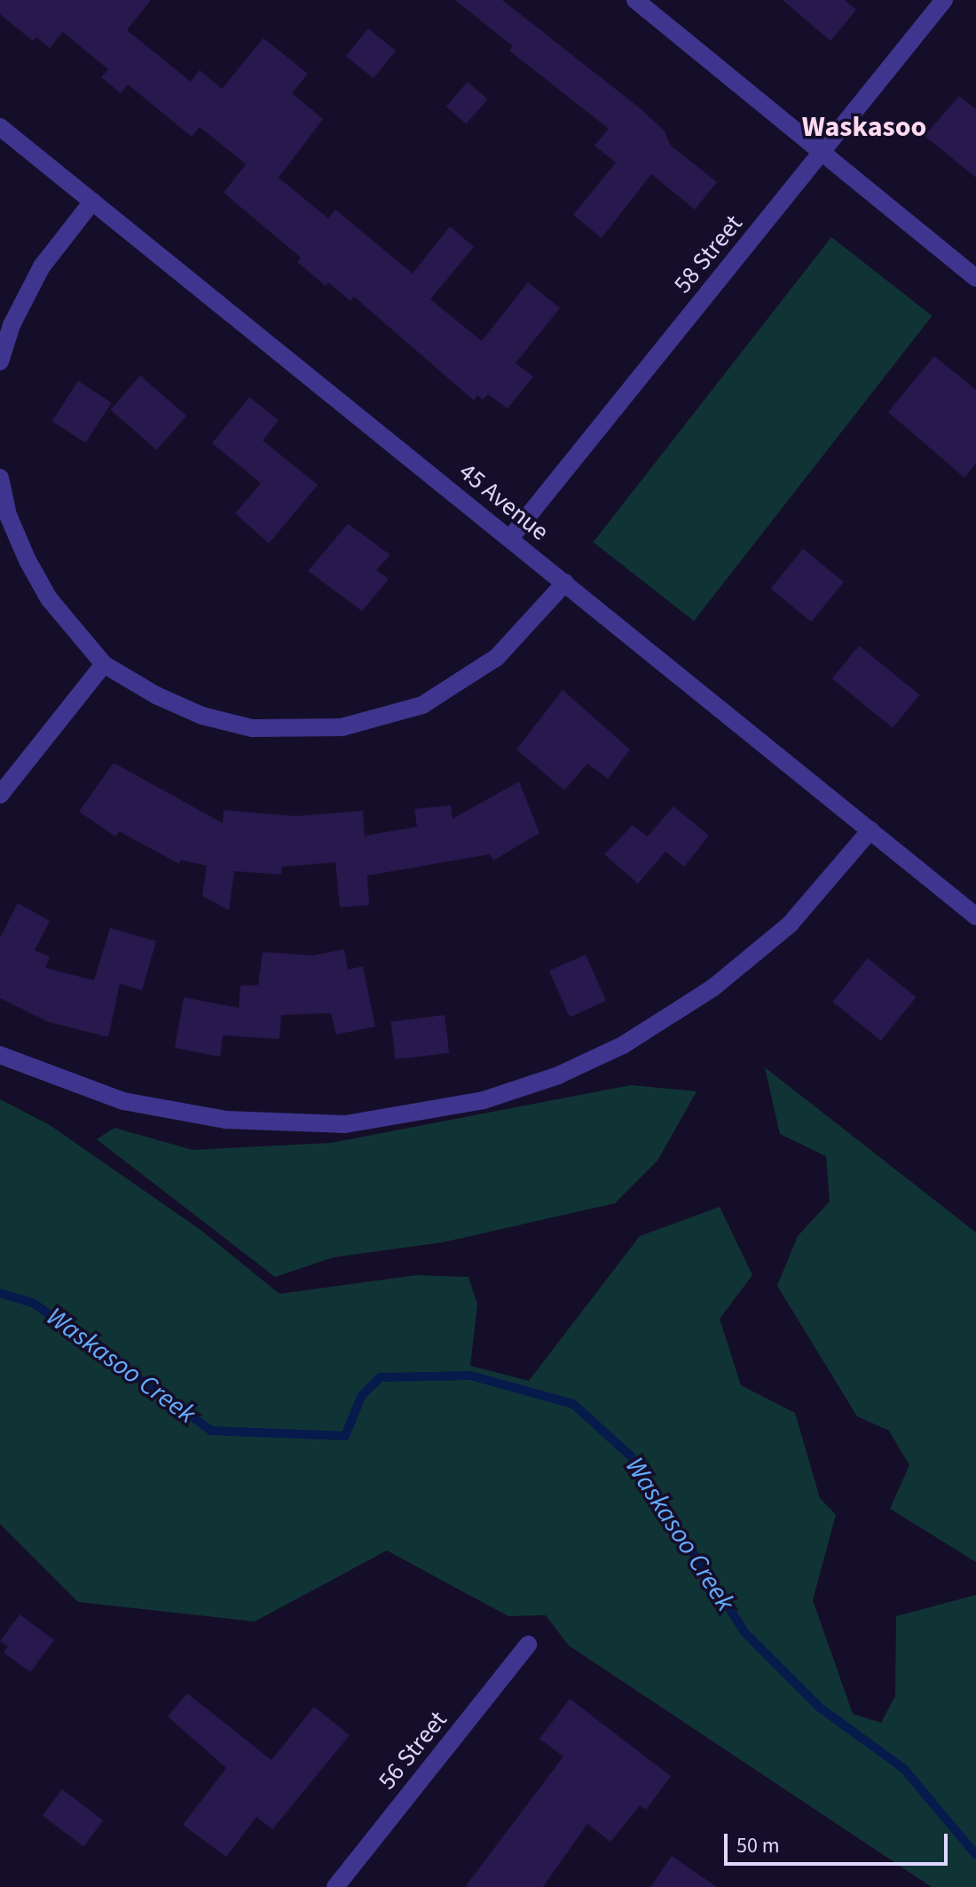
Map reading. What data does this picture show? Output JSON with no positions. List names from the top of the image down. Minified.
{"streets":{"street":["58 Street","45 Avenue","56 Street"]},"crossings":[["58 Street","45 Avenue"]],"districts":["Waskasoo"],"water":["Waskasoo Creek"],"scale_bar":"50 m"}
